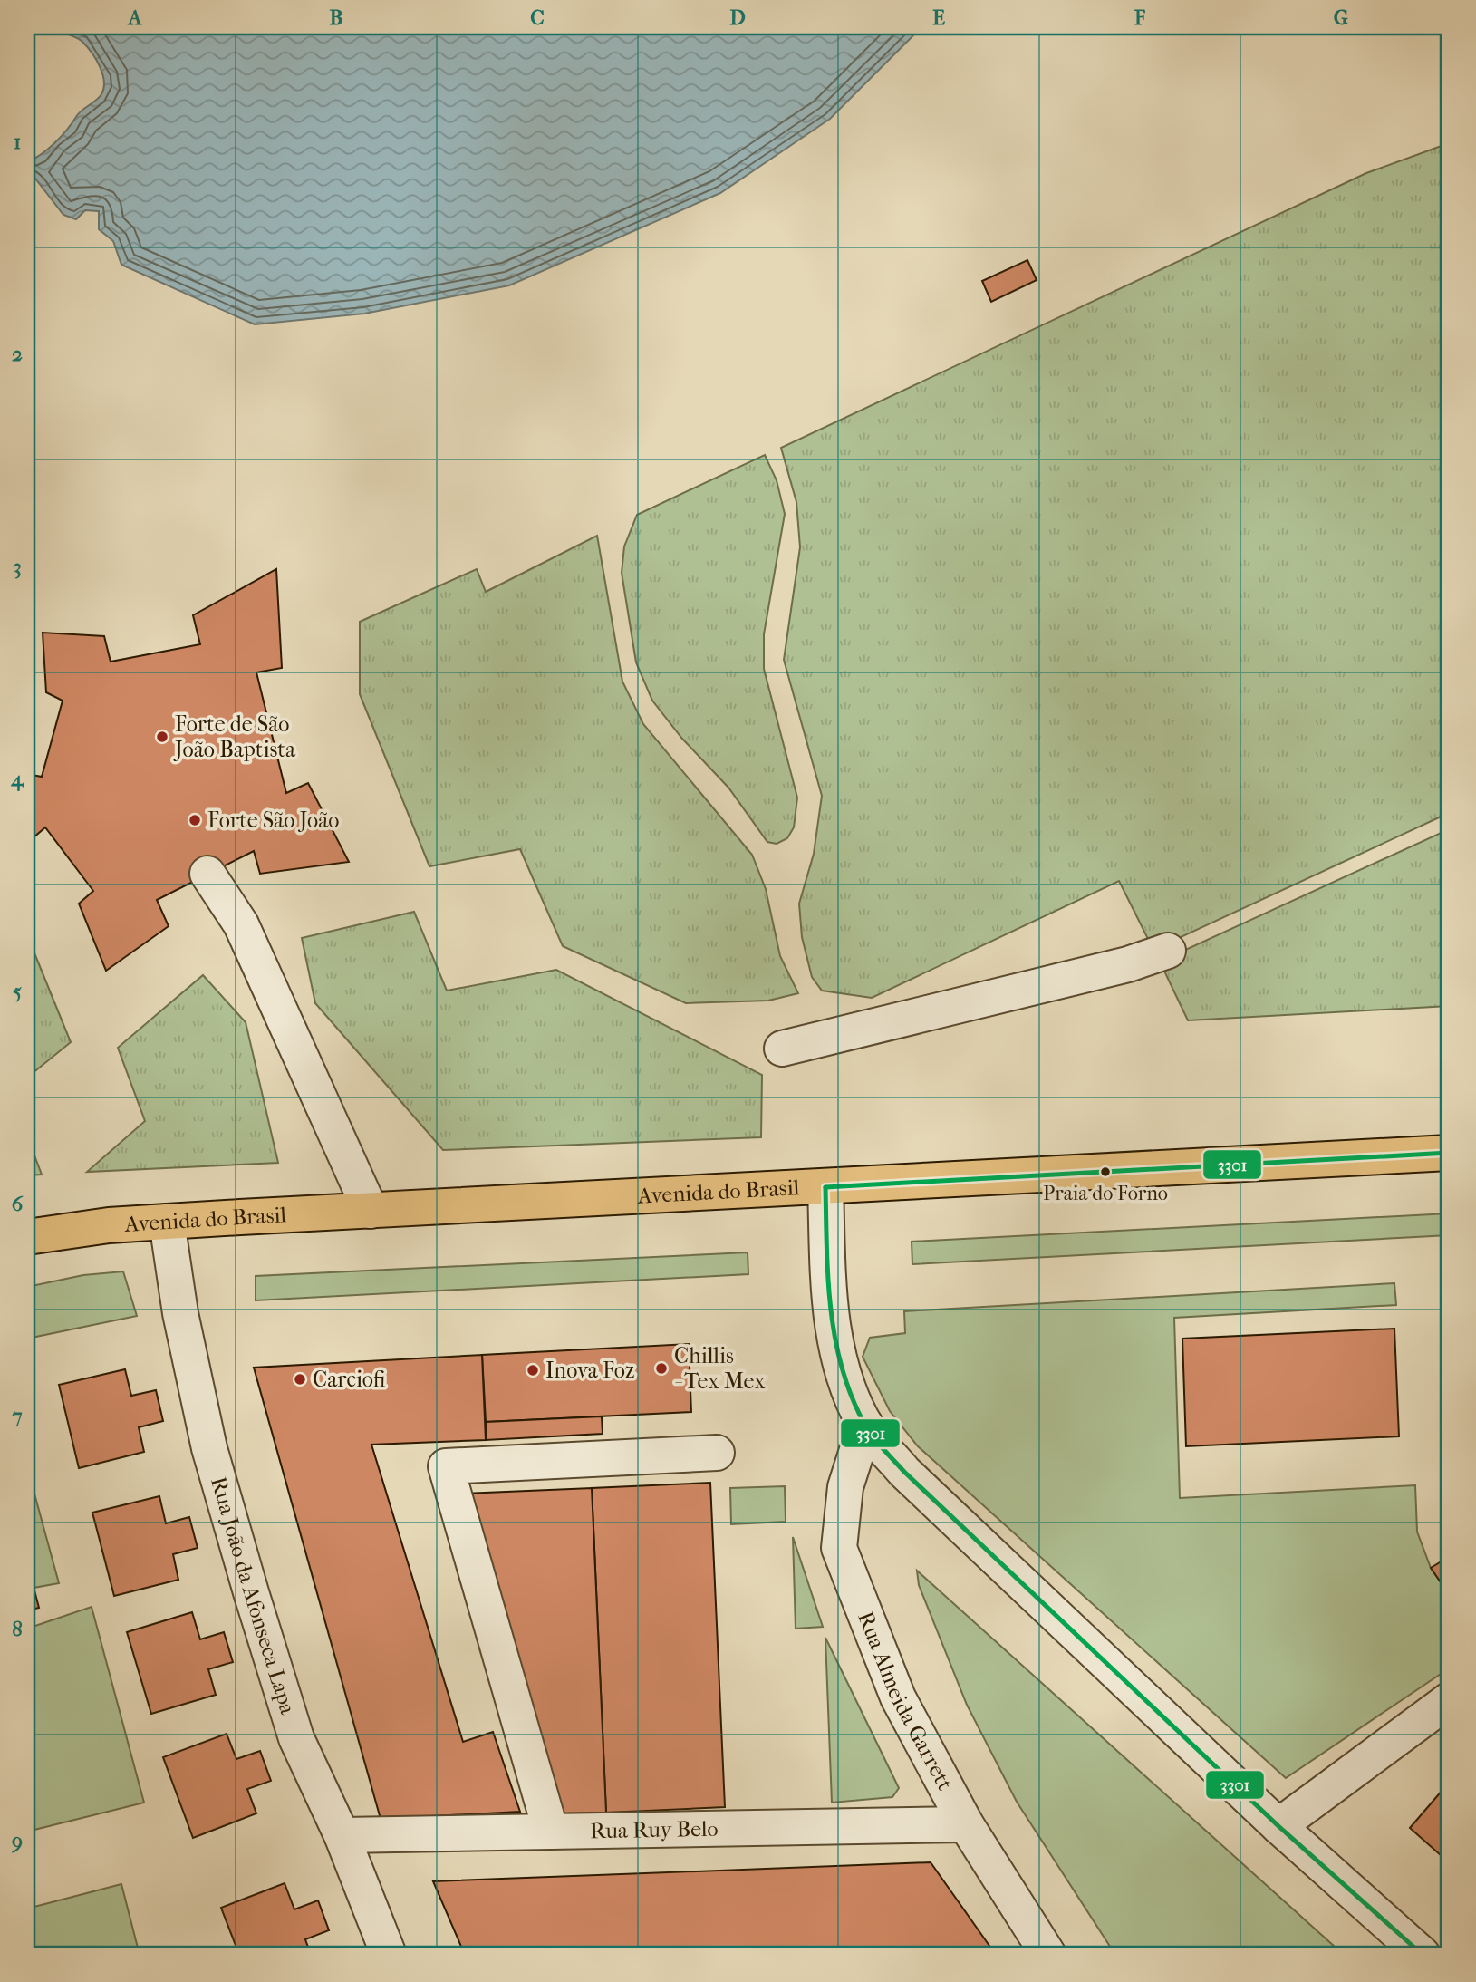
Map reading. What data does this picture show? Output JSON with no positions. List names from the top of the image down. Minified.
{"streets":{"main road":["Avenida do Brasil"],"street":["Rua João da Afonseca Lapa","Rua Almeida Garrett","Rua Ruy Belo"]},"crossings":[["Avenida do Brasil","Rua João da Afonseca Lapa"],["Rua João da Afonseca Lapa","Rua Ruy Belo"],["Rua Almeida Garrett","Rua Ruy Belo"]],"places":["Forte de São João Baptista","Forte São João","Praia do Forno","Chillis - Tex Mex","Inova Foz","Carciofi"],"lines":["transit line 3301"],"grid":{"columns":["A","B","C","D","E","F","G"],"rows":["1","2","3","4","5","6","7","8","9"]}}
